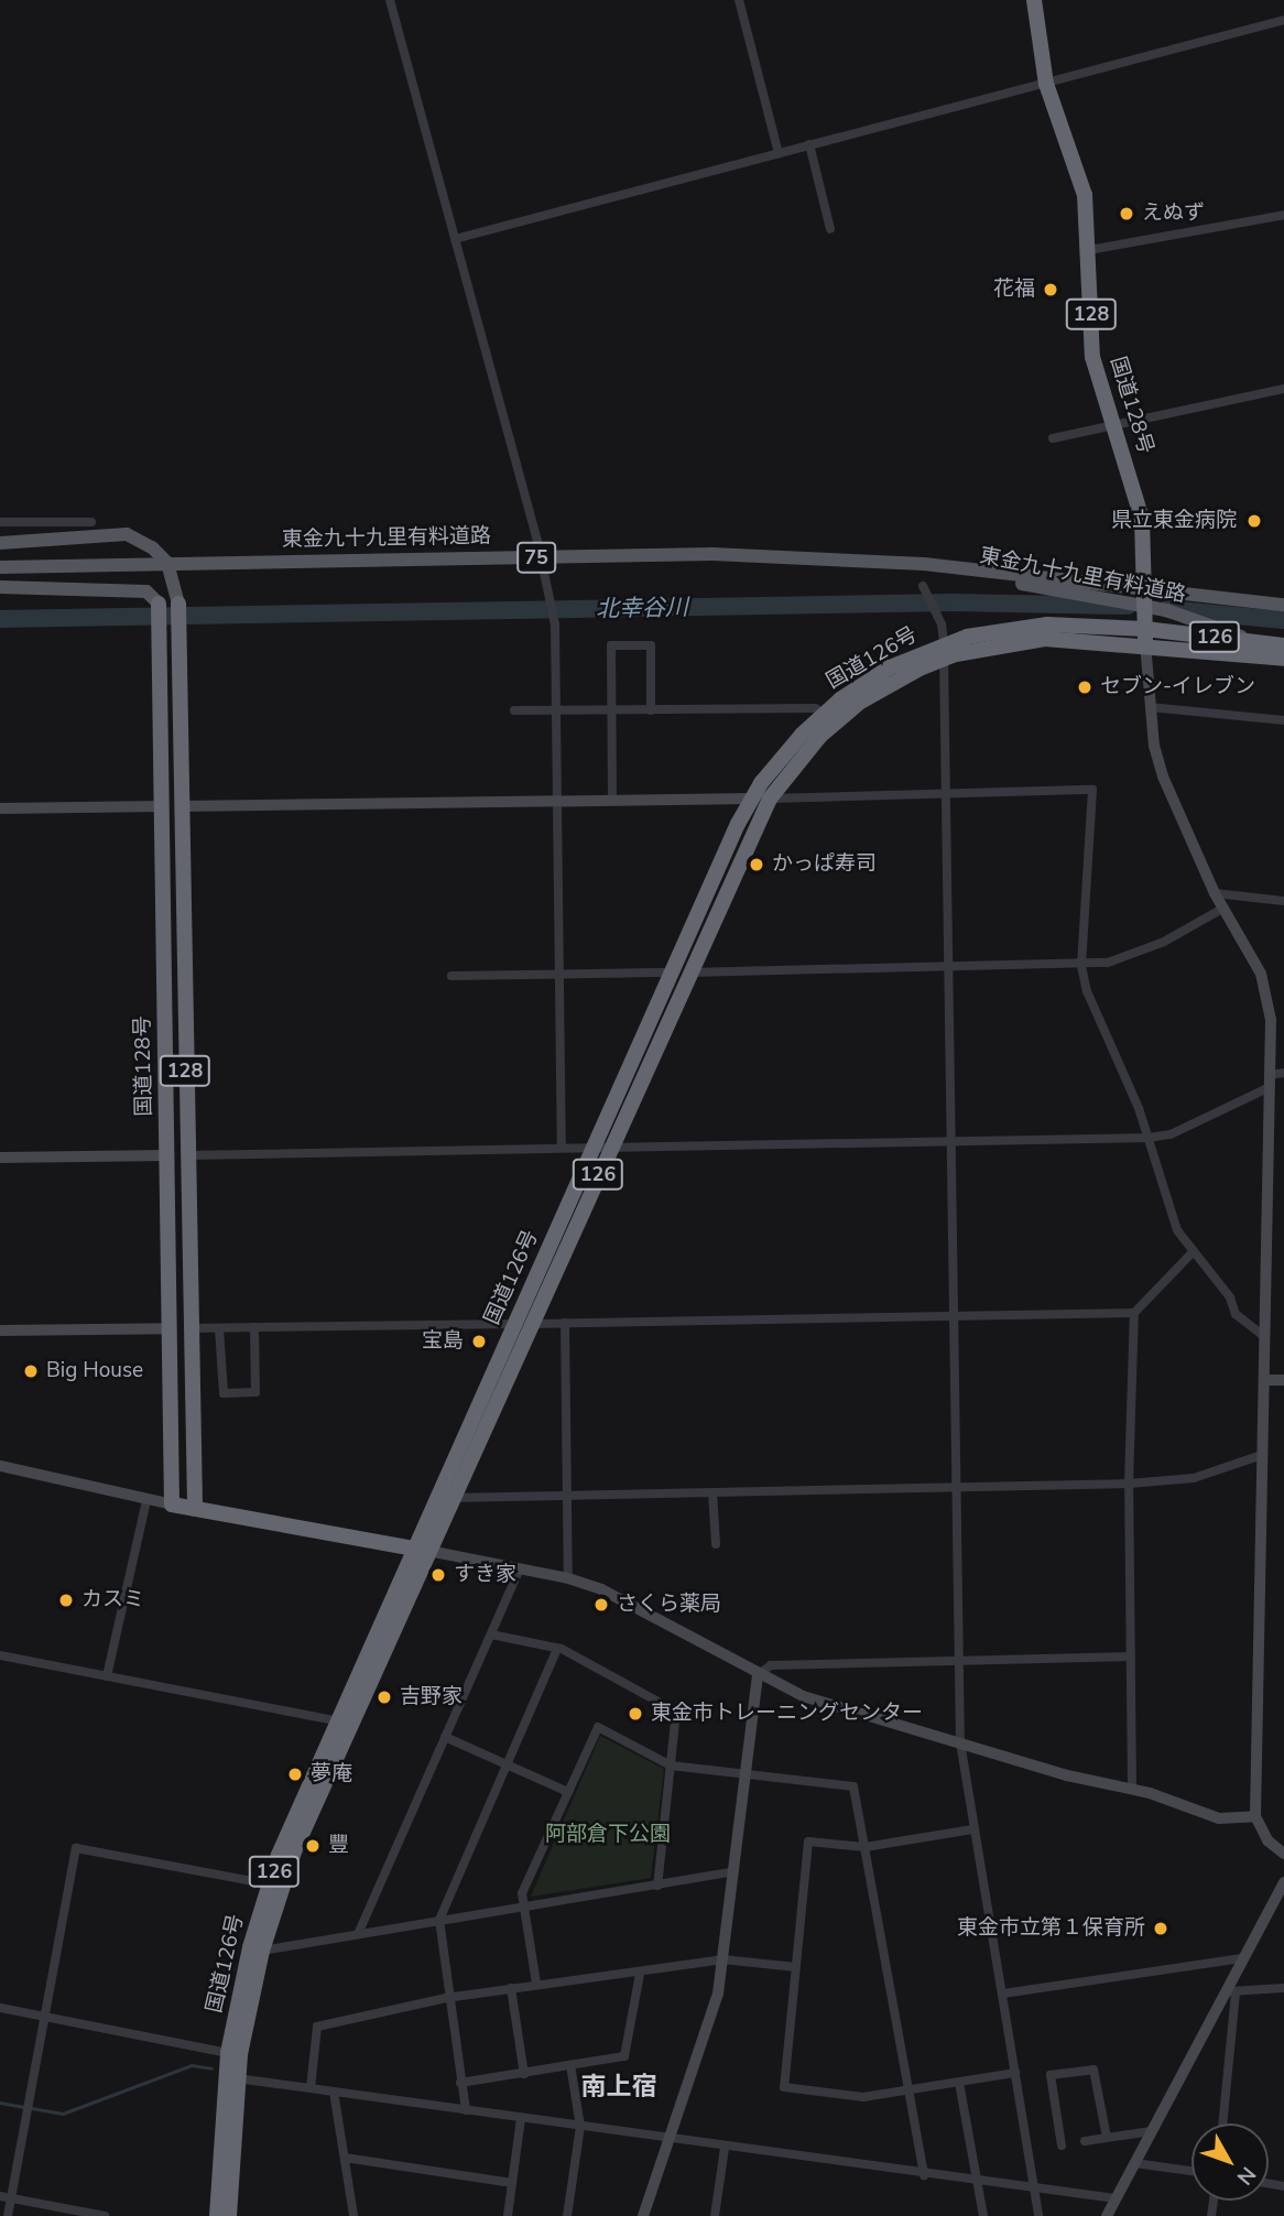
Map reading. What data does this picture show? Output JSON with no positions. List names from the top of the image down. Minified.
{"streets":{"highway":["128","国道128号","126","国道126号"],"main road":["東金九十九里有料道路","75"]},"crossings":[["国道128号","126"],["国道128号","国道126号"],["東金九十九里有料道路","126"],["126","国道126号"]],"districts":["南上宿"],"water":["北幸谷川"],"parks":["阿部倉下公園"],"places":["えぬず","花福","県立東金病院","セブン-イレブン","かっぱ寿司","宝島","Big House","すき家","カスミ","さくら薬局","吉野家","東金市トレーニングセンター","夢庵","豐","東金市立第１保育所"],"north":"bottom right"}
